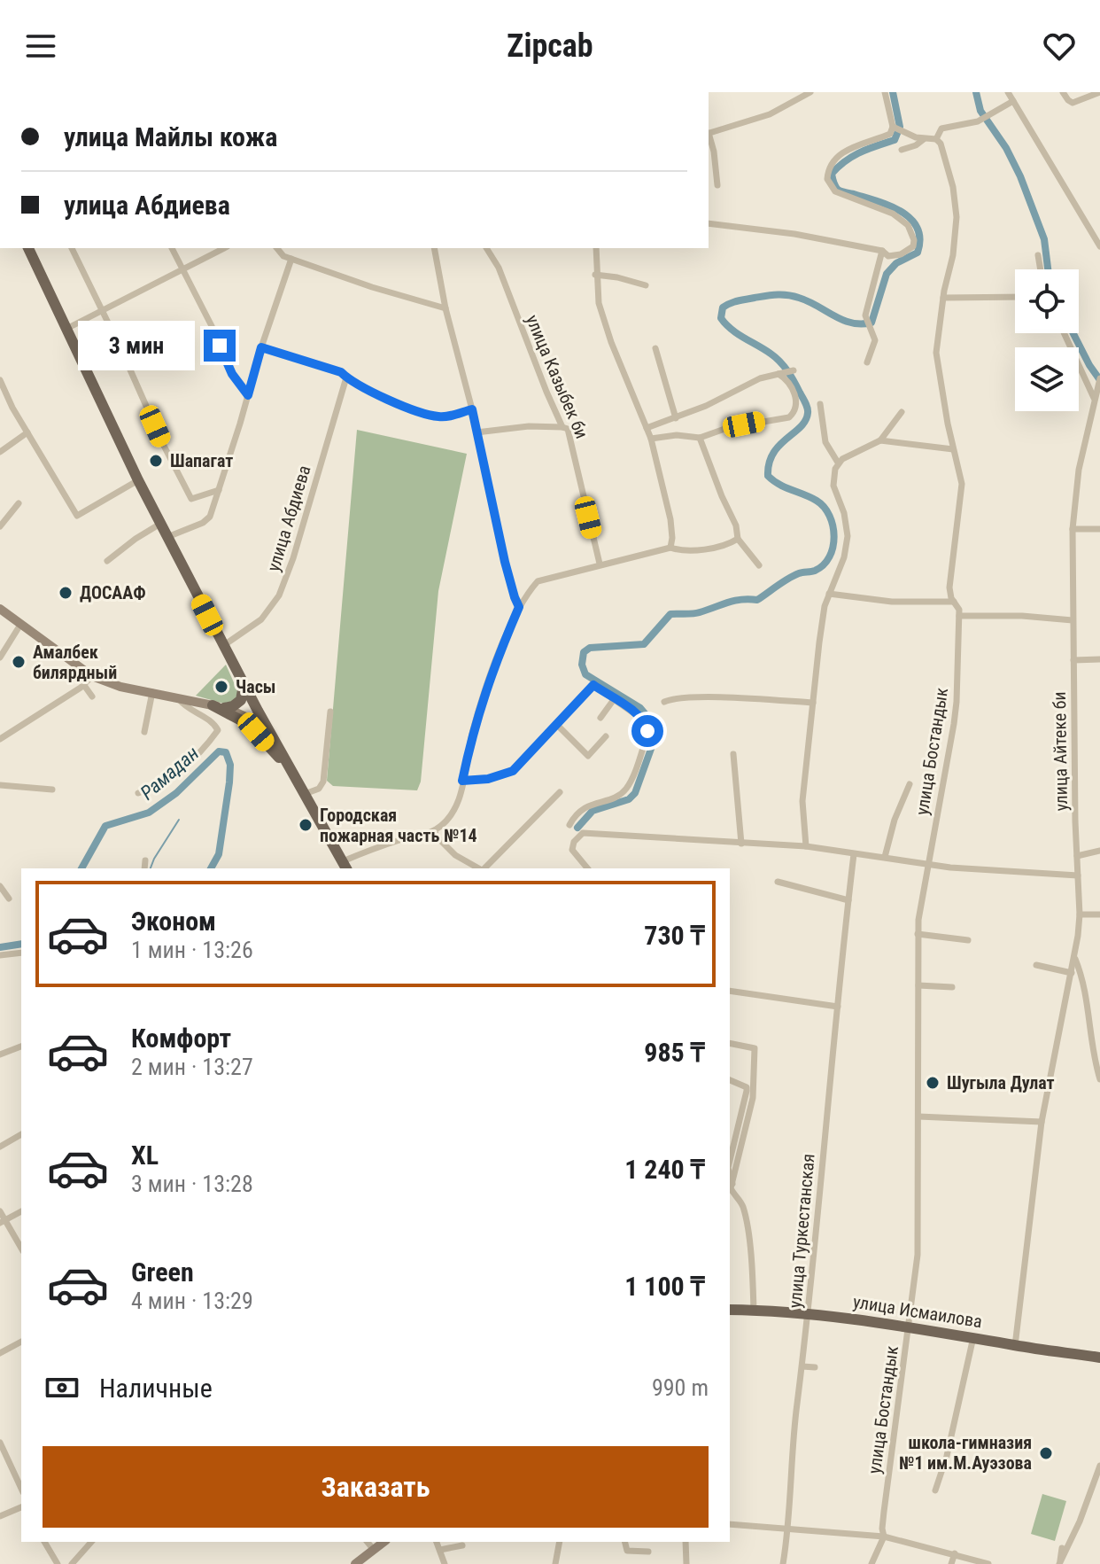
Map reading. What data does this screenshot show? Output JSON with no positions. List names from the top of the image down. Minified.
{"streets":{"main road":["улица Исмаилова"],"street":["улица Казыбек би","улица Абдиева","улица Бостандык","улица Айтеке би","улица Туркестанская"]},"crossings":[["улица Бостандык","улица Исмаилова"],["улица Айтеке би","улица Исмаилова"],["улица Туркестанская","улица Исмаилова"]],"water":["Рамадан"],"places":["Шапагат","ДОСААФ","Амалбек билярдный","Часы","Городская пожарная часть №14","Шугыла Дулат","школа-гимназия №1 им.М.Ауэзова"],"page":{"header":"Zipcab","banner":["улица Майлы кожа","улица Абдиева"],"bubble":"3 мин","list":[{"name":"Эконом","note":"1 мин · 13:26","value":"730 ₸"},{"name":"Комфорт","note":"2 мин · 13:27","value":"985 ₸"},{"name":"XL","note":"3 мин · 13:28","value":"1 240 ₸"},{"name":"Green","note":"4 мин · 13:29","value":"1 100 ₸"}],"pay":["Наличные","990 m"],"buttons":"Заказать"}}
